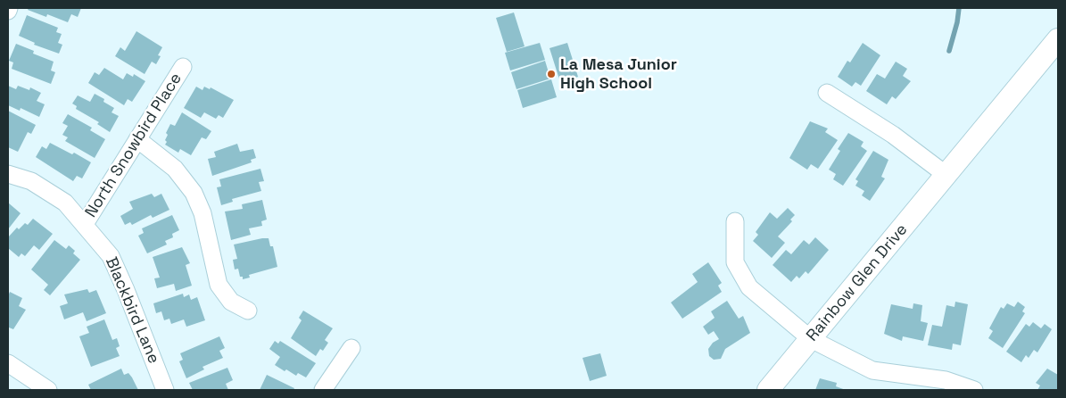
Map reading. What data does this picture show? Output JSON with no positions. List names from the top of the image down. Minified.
{"streets":{"street":["North Snowbird Place","Rainbow Glen Drive","Blackbird Lane"]},"crossings":[["North Snowbird Place","Blackbird Lane"]],"places":["La Mesa Junior High School"]}
